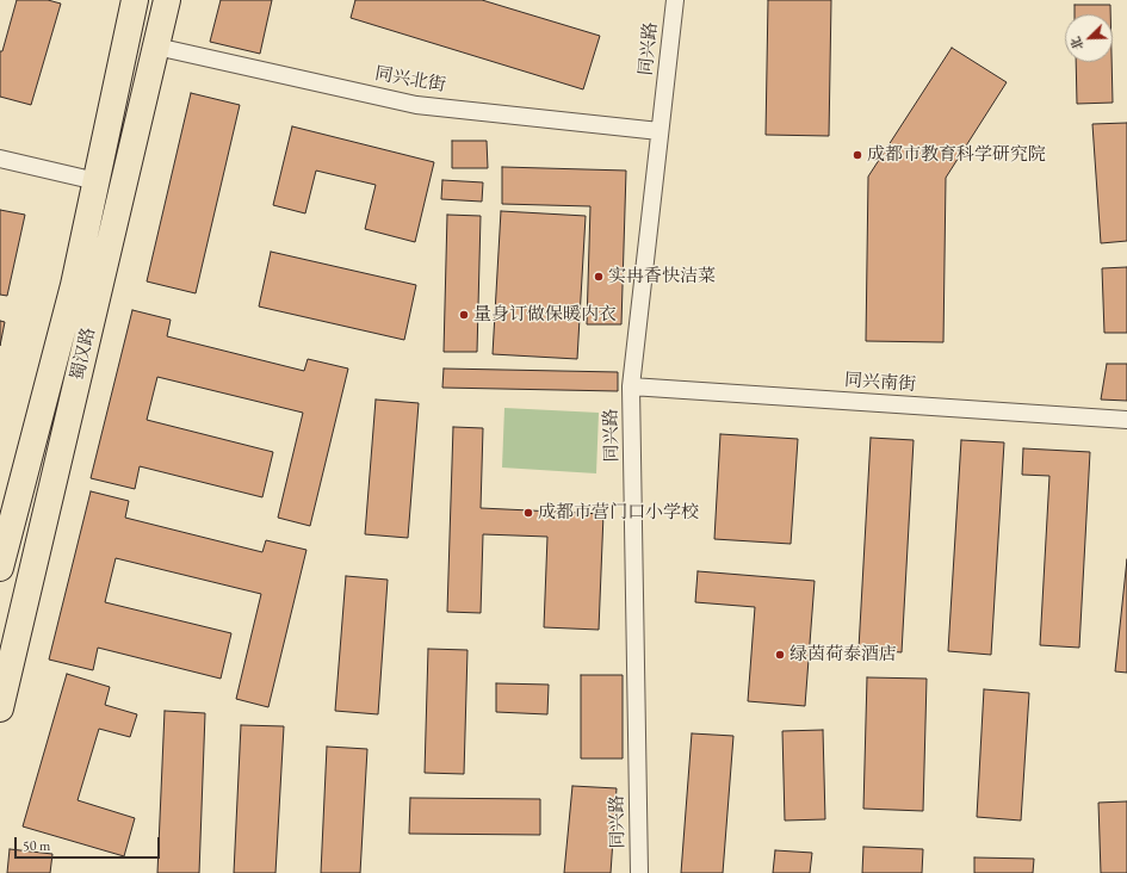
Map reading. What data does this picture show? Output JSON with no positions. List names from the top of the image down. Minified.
{"streets":{"main road":["蜀汉路"],"street":["同兴路","同兴北街","同兴南街"]},"crossings":[["同兴路","同兴北街"],["同兴路","同兴南街"],["同兴北街","蜀汉路"]],"places":["成都市教育科学研究院","实冉香快洁菜","量身订做保暖内衣","成都市营门口小学校","绿茵荷泰酒店"],"scale_bar":"50 m","north":"bottom left"}
